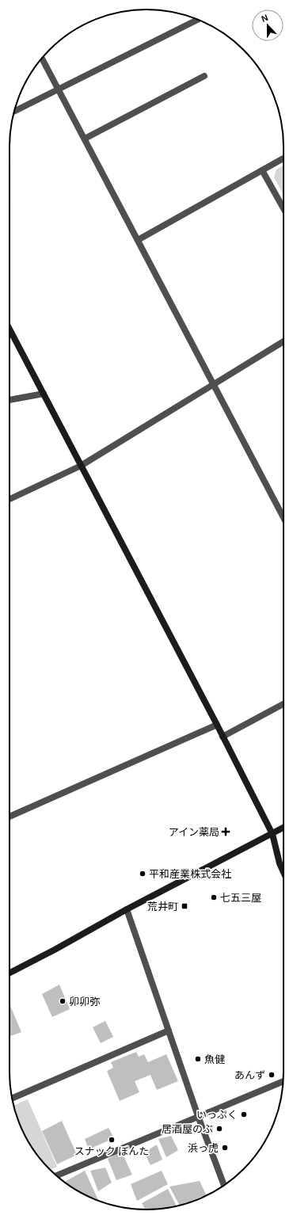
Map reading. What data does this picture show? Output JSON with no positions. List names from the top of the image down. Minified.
{"places":{"health":["アイン薬局"],"other":["平和産業株式会社","七五三屋","卯卯弥","魚健","あんず","いっぷく","居酒屋のぶ","スナック ぼんた","浜っ虎"],"transit":["荒井町"]},"north":"top"}
